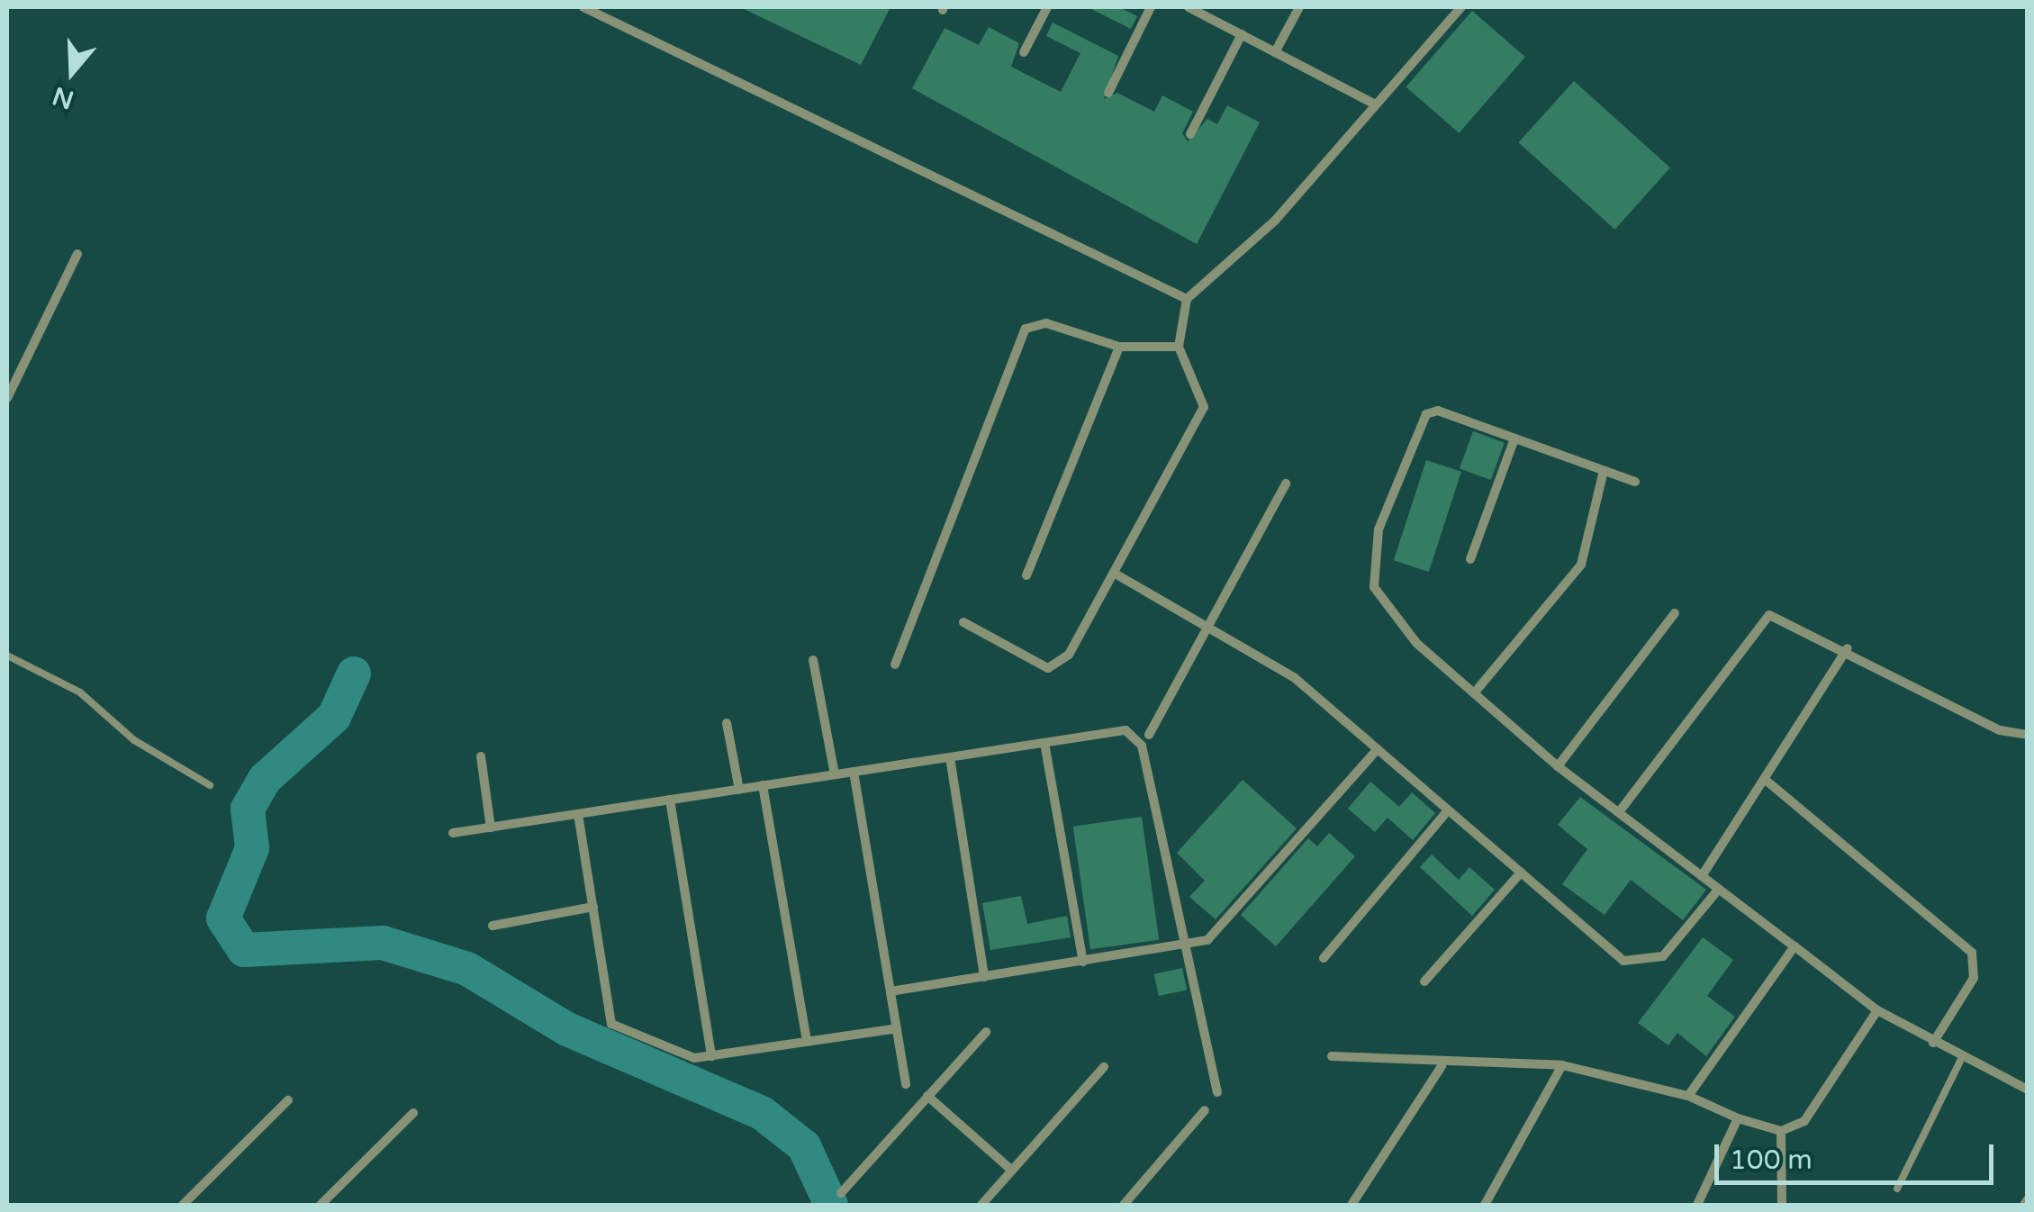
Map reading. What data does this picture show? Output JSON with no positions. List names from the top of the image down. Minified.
{"scale_bar":"100 m","north":"bottom"}
